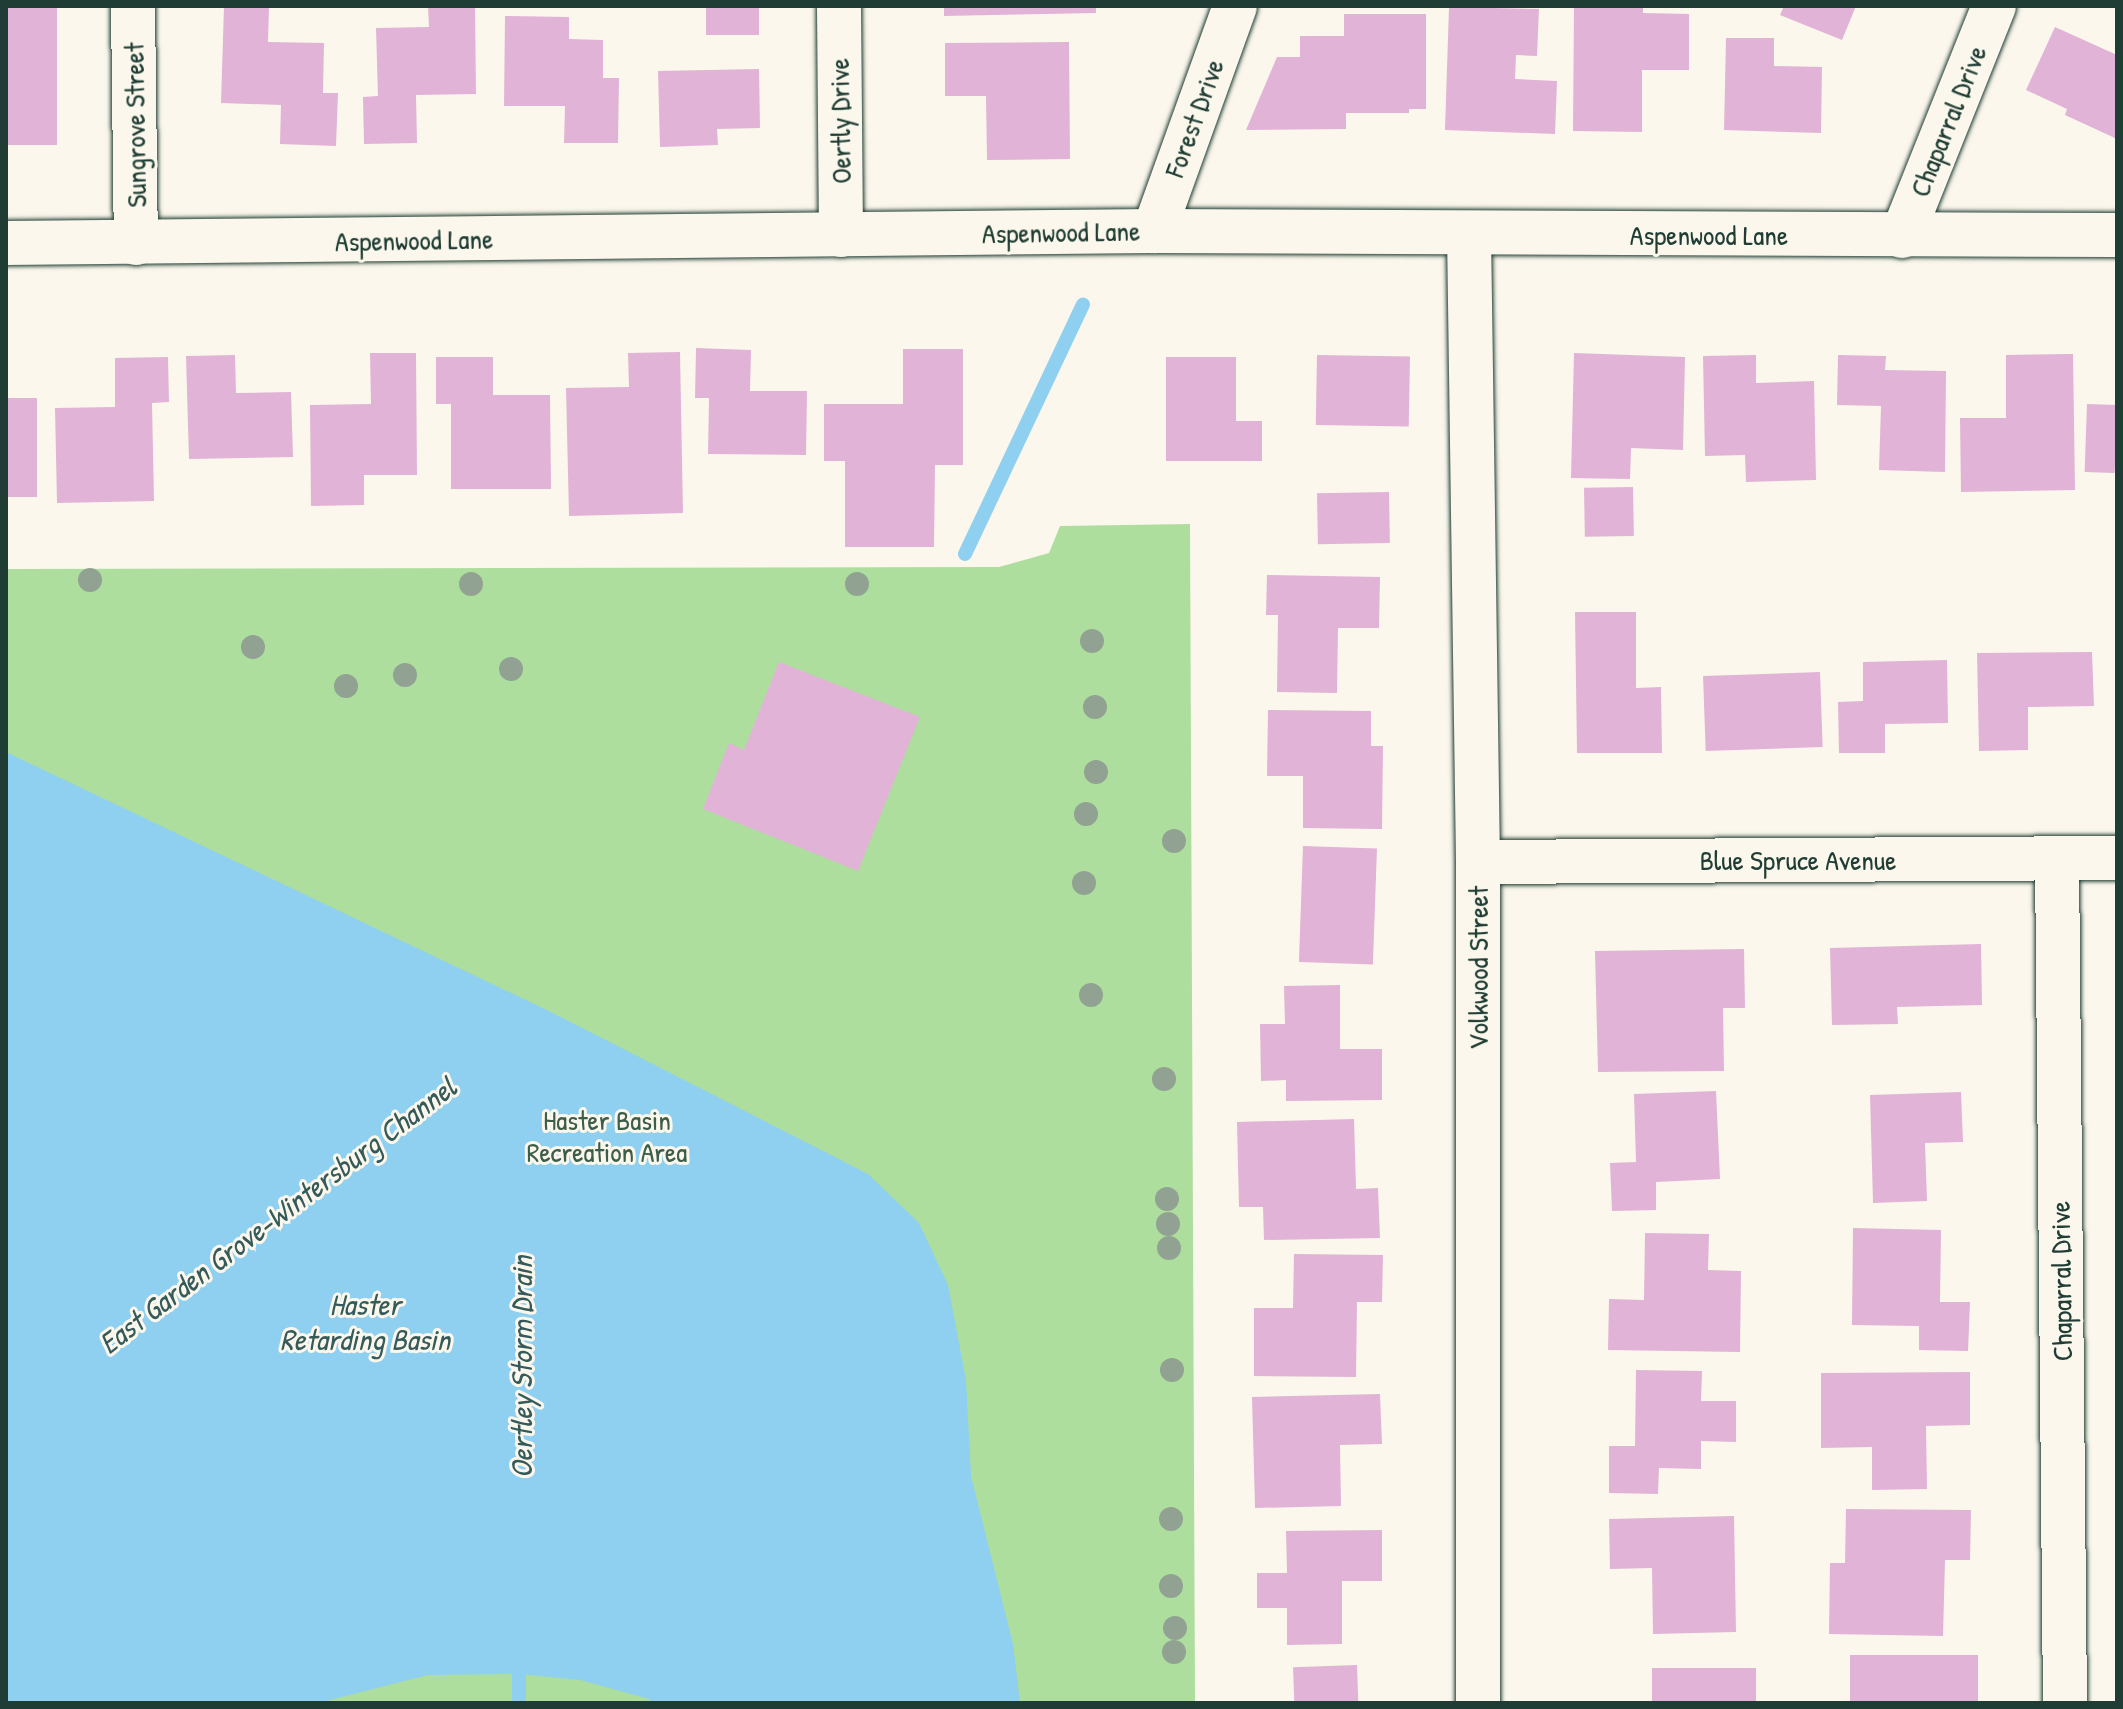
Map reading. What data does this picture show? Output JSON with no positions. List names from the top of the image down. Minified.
{"streets":{"street":["Forest Drive","Oertly Drive","Chaparral Drive","Sungrove Street","Aspenwood Lane","Blue Spruce Avenue","Volkwood Street"]},"crossings":[["Forest Drive","Aspenwood Lane"],["Oertly Drive","Aspenwood Lane"],["Chaparral Drive","Aspenwood Lane"],["Chaparral Drive","Blue Spruce Avenue"],["Sungrove Street","Aspenwood Lane"],["Aspenwood Lane","Volkwood Street"],["Blue Spruce Avenue","Volkwood Street"]],"water":["East Garden Grove-Wintersburg Channel","Haster Retarding Basin","Oertley Storm Drain"],"parks":["Haster Basin Recreation Area"]}
